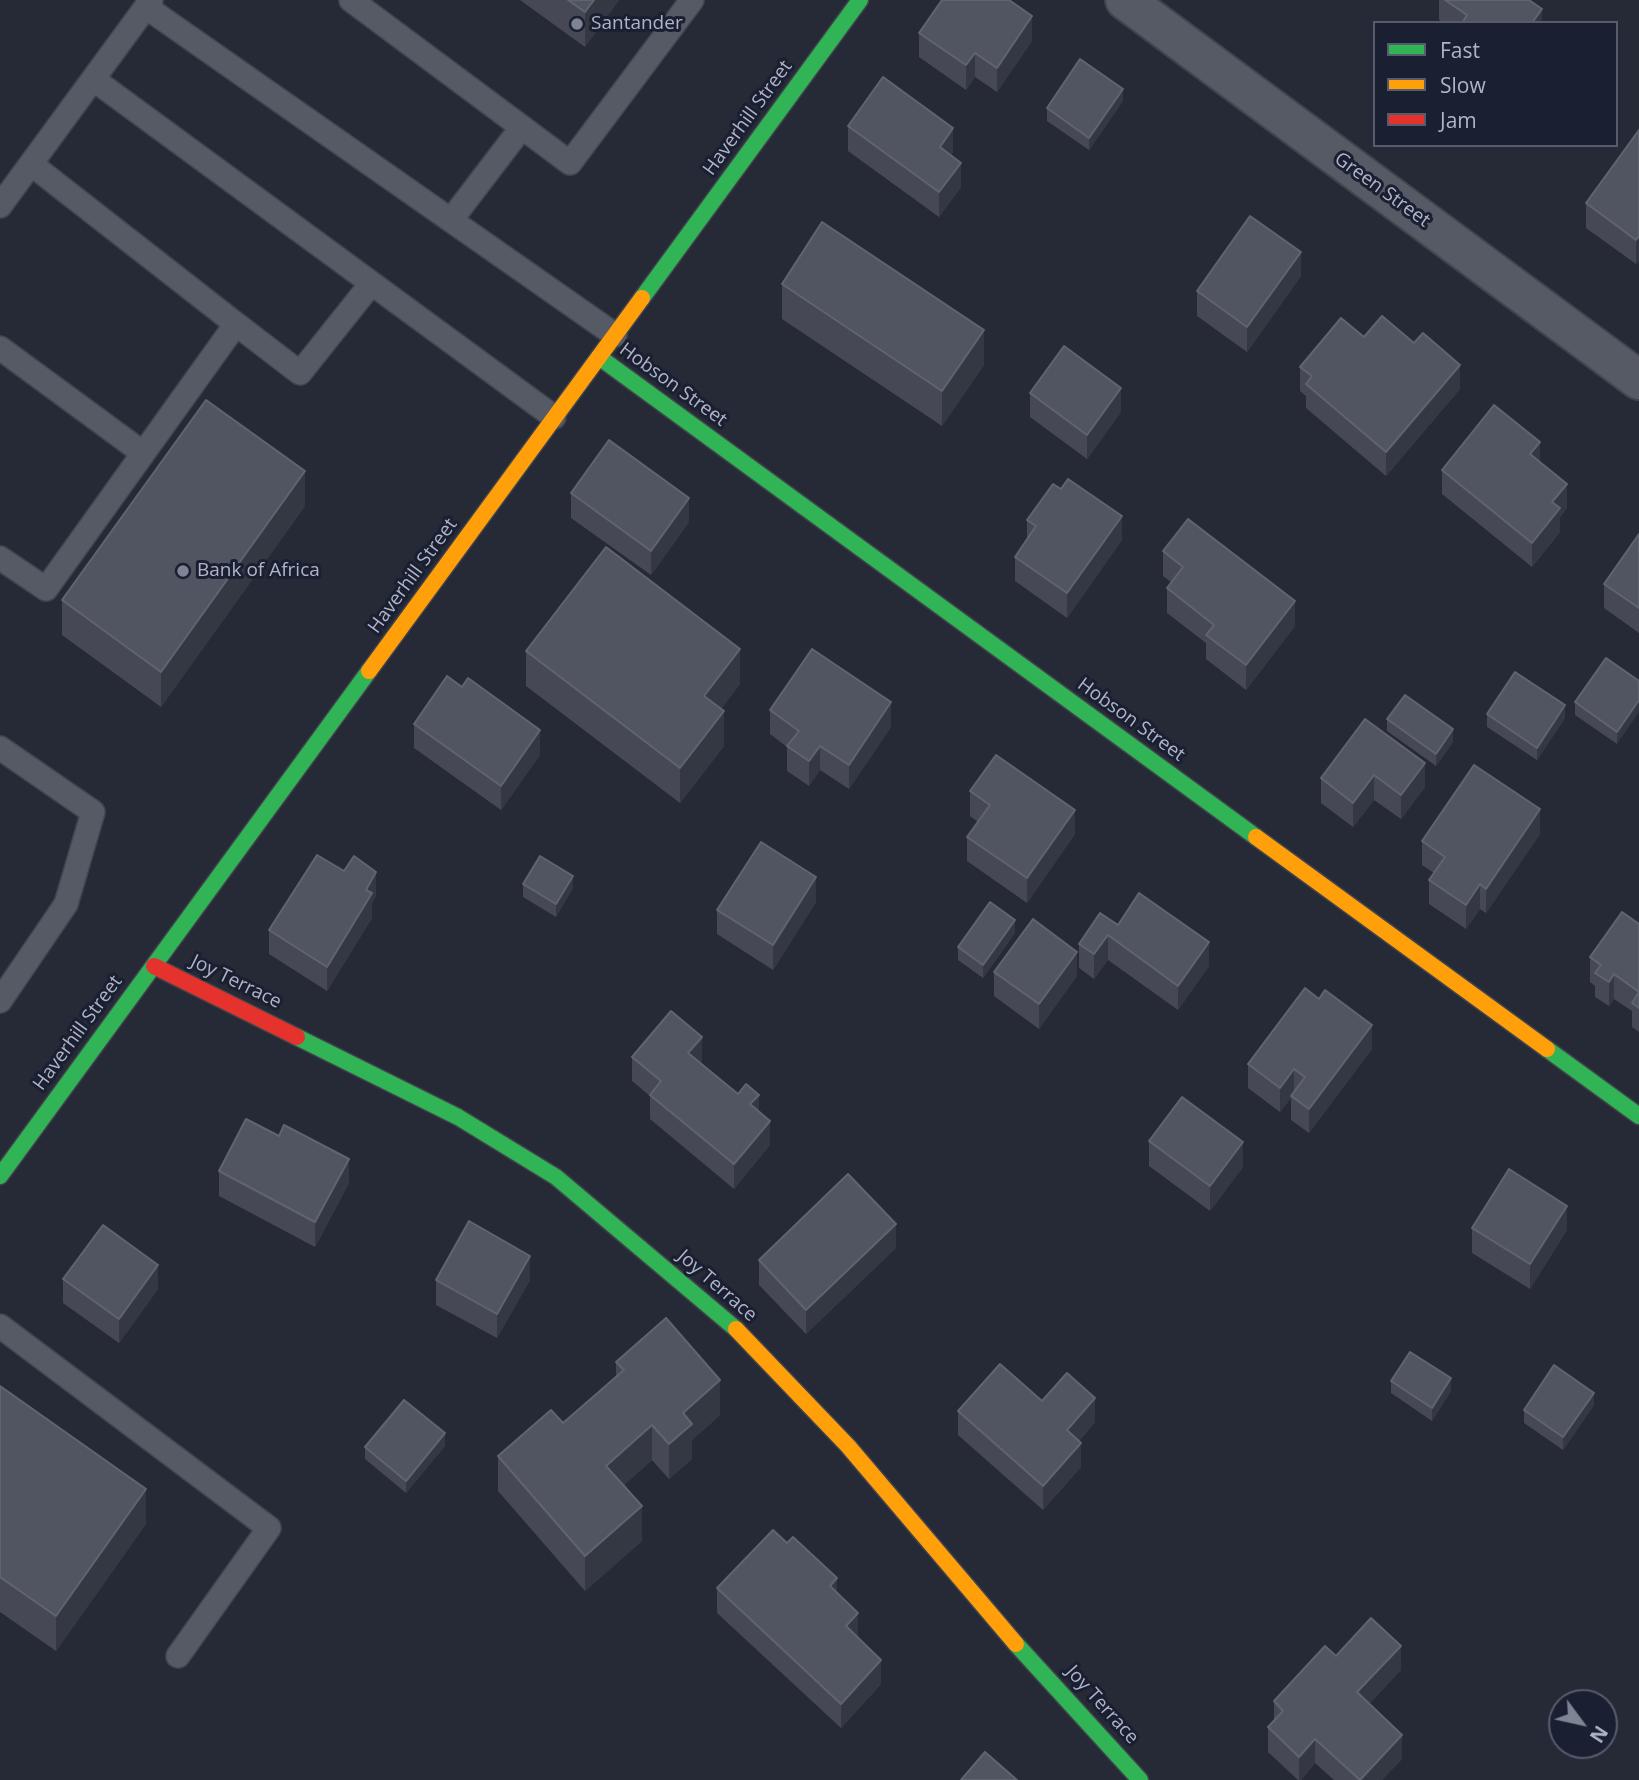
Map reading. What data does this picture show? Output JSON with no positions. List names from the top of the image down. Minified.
{"streets":{"street":["Haverhill Street","Green Street","Hobson Street","Joy Terrace"]},"crossings":[["Haverhill Street","Hobson Street"],["Haverhill Street","Joy Terrace"]],"places":["Santander","Bank of Africa"],"legend":["Fast","Slow","Jam"],"north":"bottom right"}
